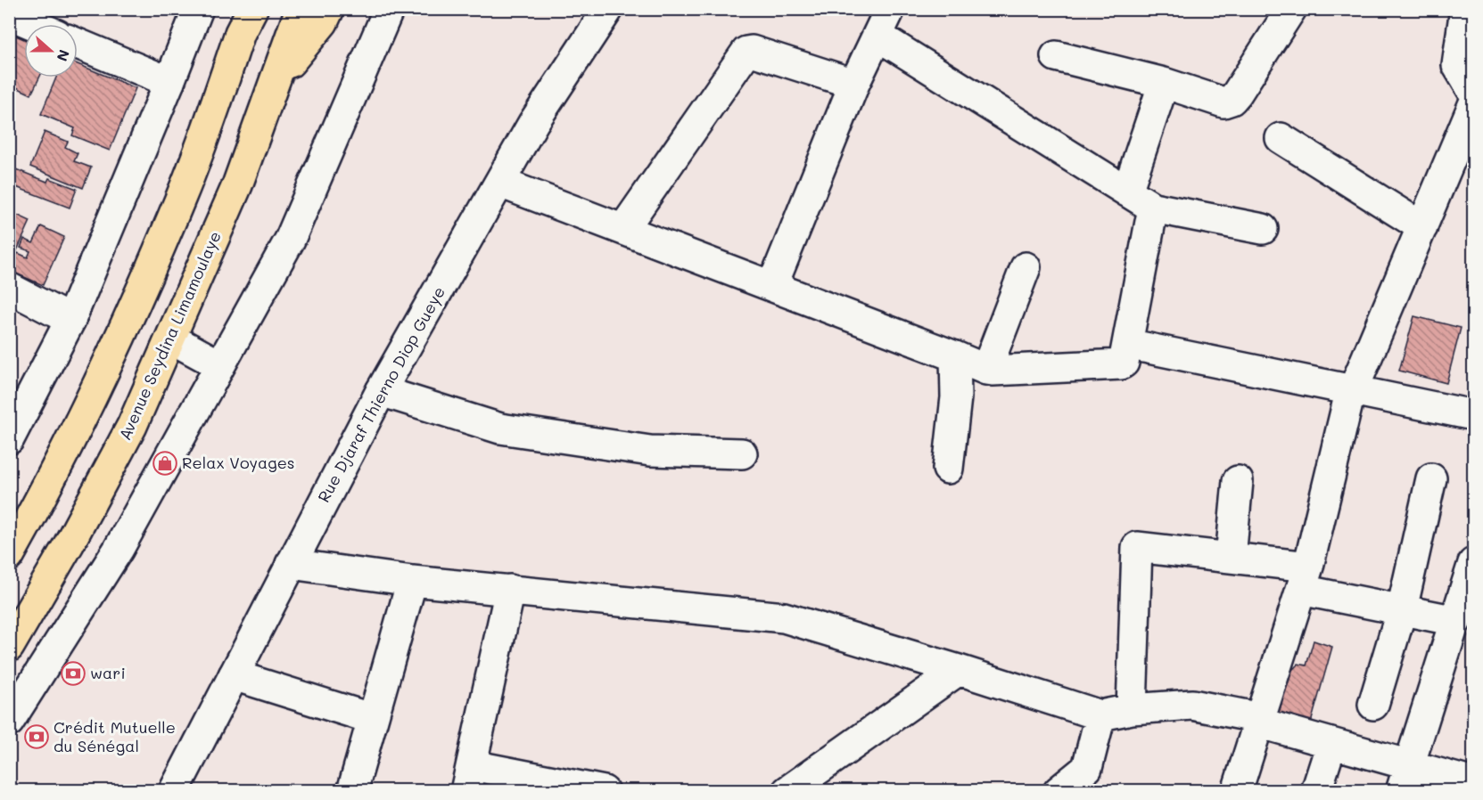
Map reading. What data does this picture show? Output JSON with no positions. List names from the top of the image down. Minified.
{"streets":{"highway":["Avenue Seydina Limamoulaye"],"street":["Rue Djaraf Thierno Diop Gueye"]},"places":{"shop":["Relax Voyages"],"bank":["wari","Crédit Mutuelle du Sénégal"]},"north":"right"}
